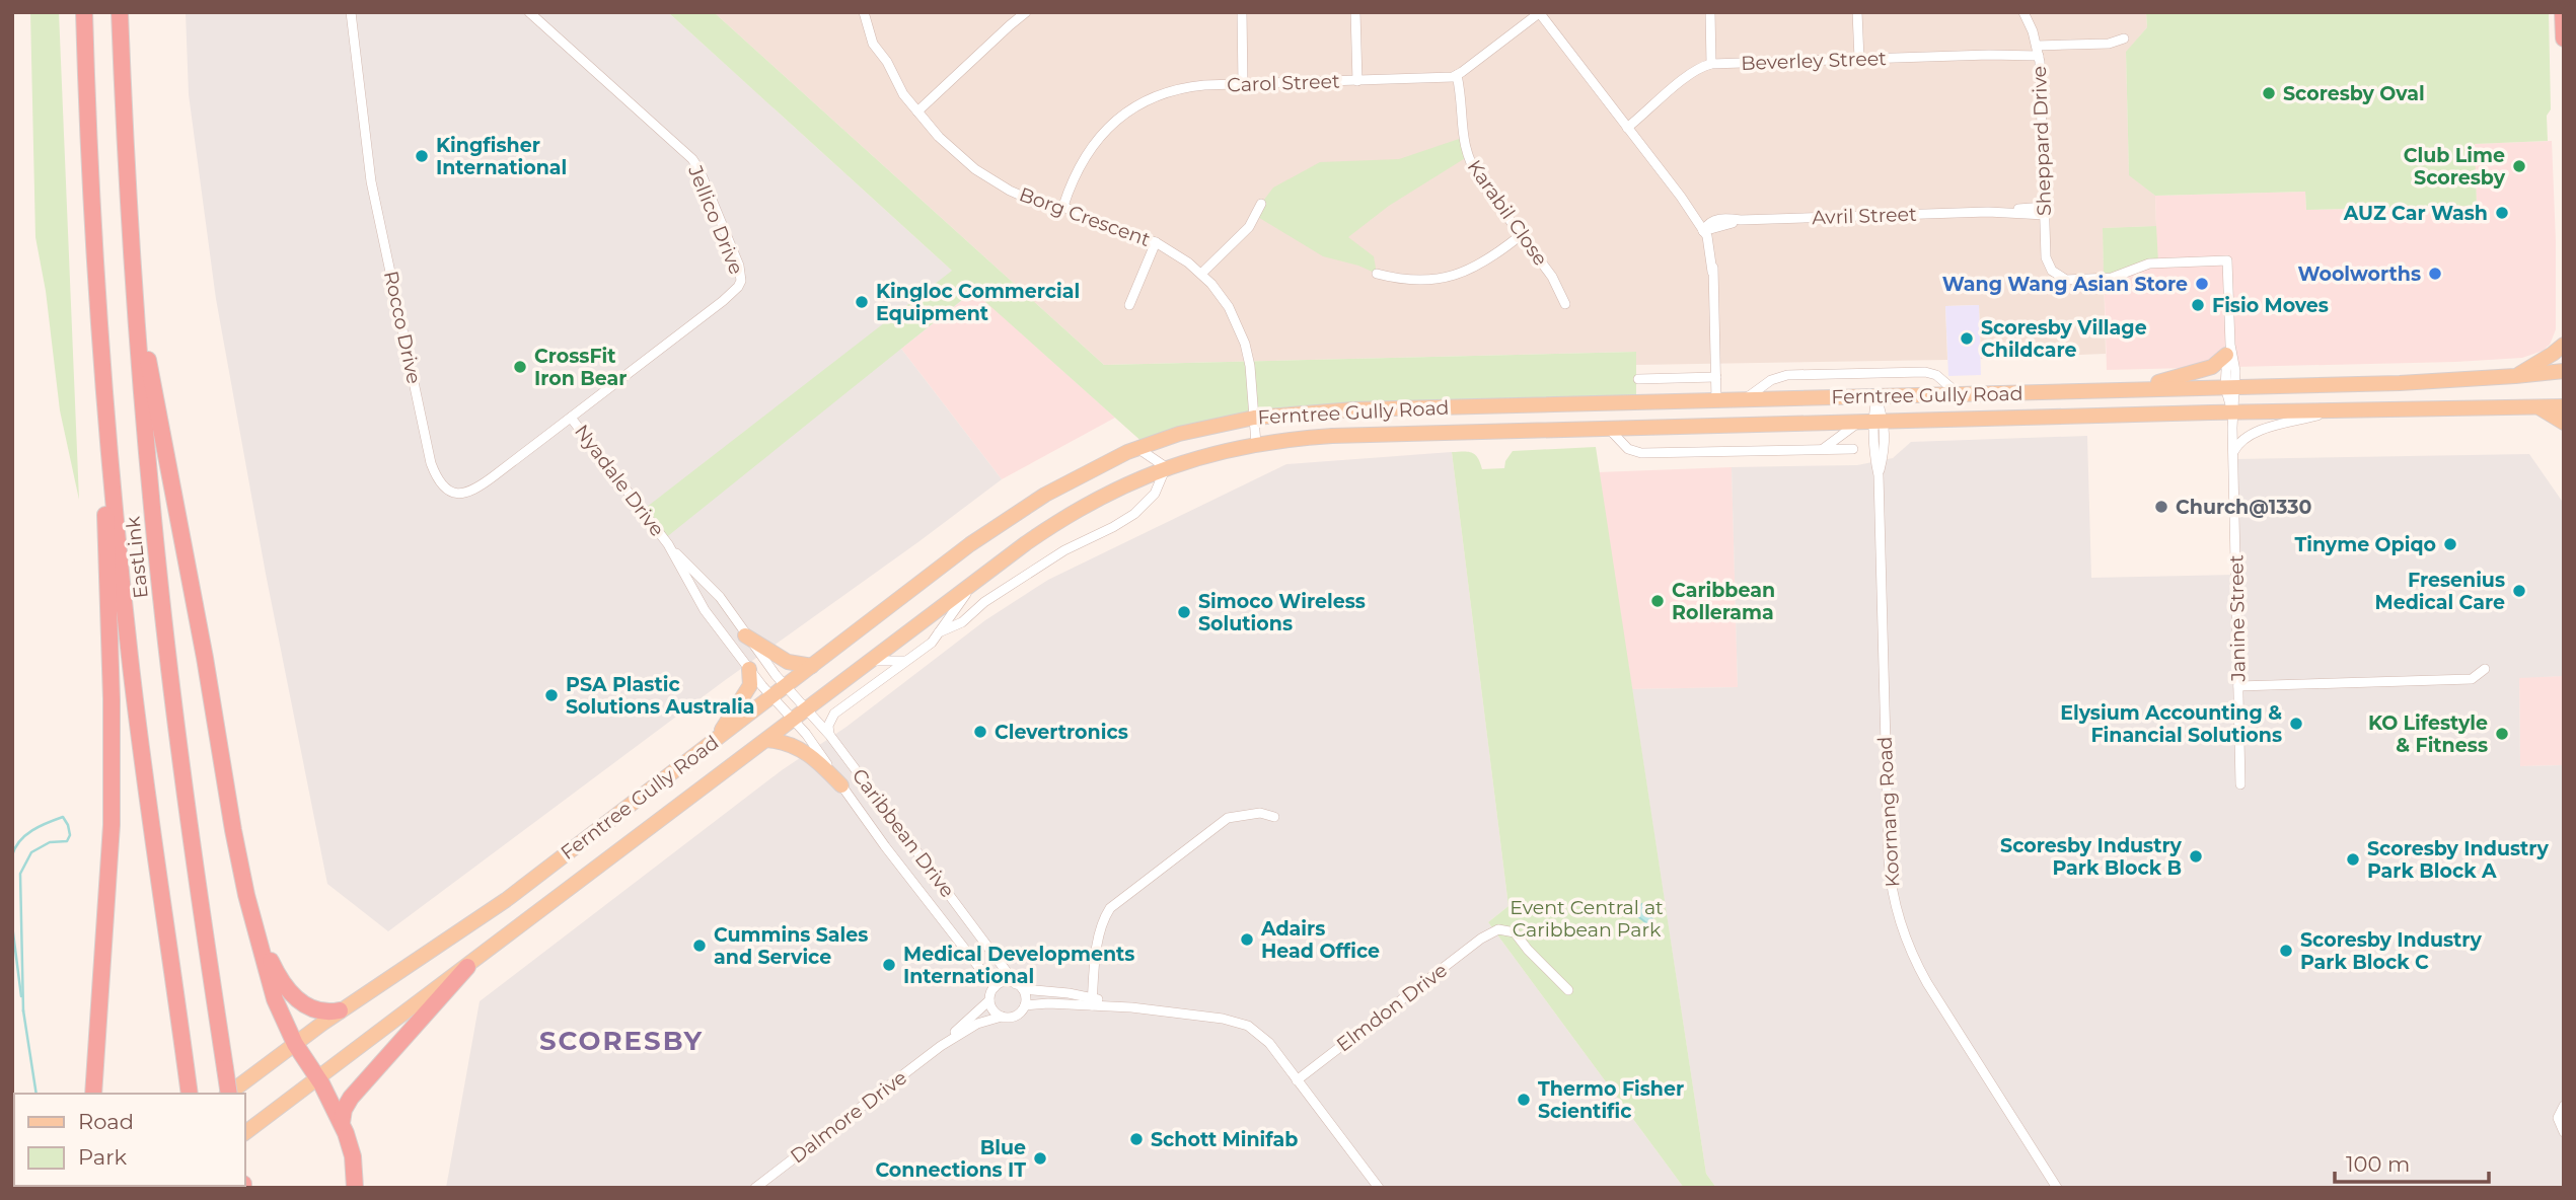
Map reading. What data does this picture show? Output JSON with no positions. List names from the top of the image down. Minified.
{"streets":{"highway":["EastLink"],"main road":["Ferntree Gully Road"],"street":["Beverley Street","Carol Street","Sheppard Drive","Karabil Close","Avril Street","Borg Crescent","Jellico Drive","Rocco Drive","Nyadale Drive","Janine Street","Koornang Road","Caribbean Drive","Elmdon Drive","Dalmore Drive"]},"crossings":[["Beverley Street","Sheppard Drive"],["Carol Street","Karabil Close"],["Carol Street","Borg Crescent"],["Sheppard Drive","Avril Street"],["Sheppard Drive","Janine Street"],["Borg Crescent","Ferntree Gully Road"],["Jellico Drive","Rocco Drive"],["Jellico Drive","Nyadale Drive"],["Rocco Drive","Nyadale Drive"],["Ferntree Gully Road","Nyadale Drive"],["Ferntree Gully Road","Janine Street"],["Ferntree Gully Road","Koornang Road"],["Ferntree Gully Road","Caribbean Drive"],["Nyadale Drive","Caribbean Drive"],["Caribbean Drive","Dalmore Drive"]],"districts":["SCORESBY"],"parks":["Event Central at Caribbean Park"],"places":["Scoresby Oval","Kingfisher International","Club Lime Scoresby","AUZ Car Wash","Woolworths","Wang Wang Asian Store","Kingloc Commercial Equipment","Fisio Moves","Scoresby Village Childcare","CrossFit Iron Bear","Church@1330","Tinyme Opiqo","Fresenius Medical Care","Caribbean Rollerama","Simoco Wireless Solutions","PSA Plastic Solutions Australia","Elysium Accounting & Financial Solutions","Clevertronics","KO Lifestyle & Fitness","Scoresby Industry Park Block B","Scoresby Industry Park Block A","Adairs Head Office","Cummins Sales and Service","Scoresby Industry Park Block C","Medical Developments International","Thermo Fisher Scientific","Schott Minifab","Blue Connections IT"],"legend":["Road","Park"],"scale_bar":"100 m"}
